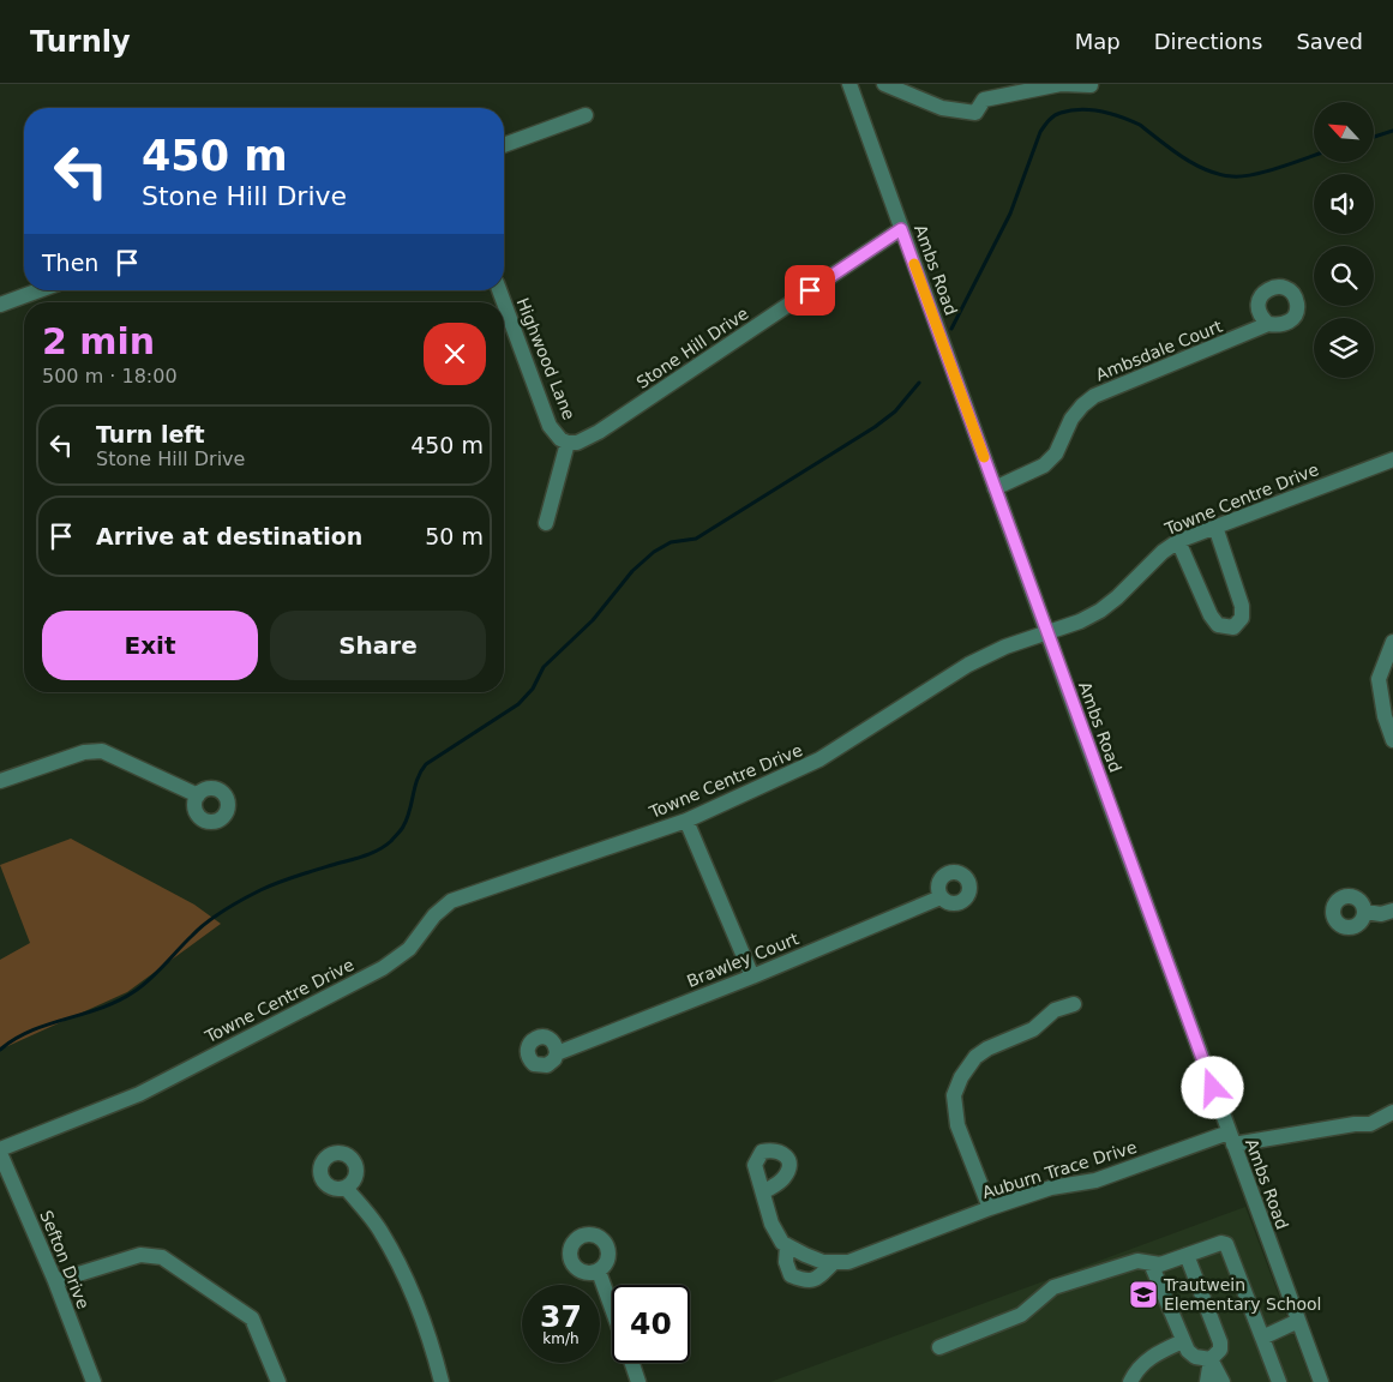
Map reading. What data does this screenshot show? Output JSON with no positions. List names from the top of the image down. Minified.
{"streets":{"street":["Ambs Road","Stone Hill Drive","Ambsdale Court","Highwood Lane","Towne Centre Drive","Brawley Court","Auburn Trace Drive","Sefton Drive"]},"crossings":[["Ambs Road","Stone Hill Drive"],["Ambs Road","Ambsdale Court"],["Ambs Road","Towne Centre Drive"],["Ambs Road","Auburn Trace Drive"],["Stone Hill Drive","Highwood Lane"],["Towne Centre Drive","Sefton Drive"]],"places":{"school or university":["Trautwein Elementary School"]},"north":"top left","page":{"header":"Turnly","nav":["Map","Directions","Saved"],"turn":["450 m","Stone Hill Drive"],"then":"Then","heading":["2 min","500 m · 18:00"],"list":[{"name":"Turn left","note":"Stone Hill Drive","value":"450 m"},{"name":"Arrive at destination","value":"50 m"}],"buttons":["Exit","Share"],"speed":"37 km/h","limit":"40"}}
